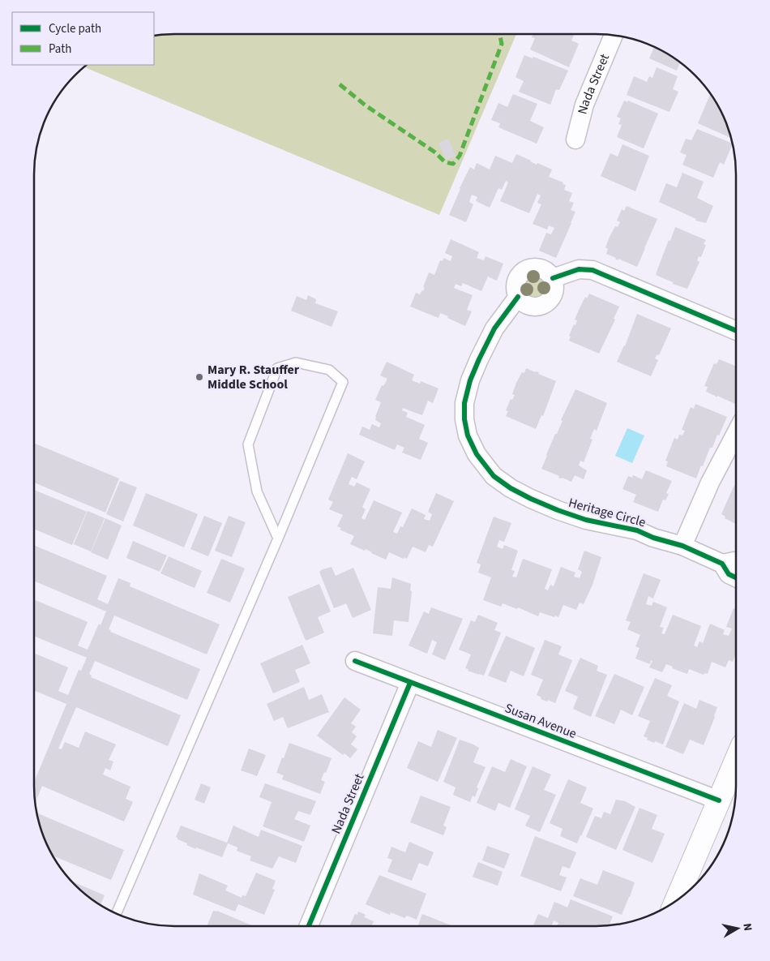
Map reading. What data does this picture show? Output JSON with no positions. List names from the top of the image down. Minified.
{"streets":{"street":["Nada Street","Heritage Circle","Susan Avenue"]},"crossings":[["Nada Street","Susan Avenue"]],"places":["Mary R. Stauffer Middle School"],"legend":["Cycle path","Path"],"north":"right"}
